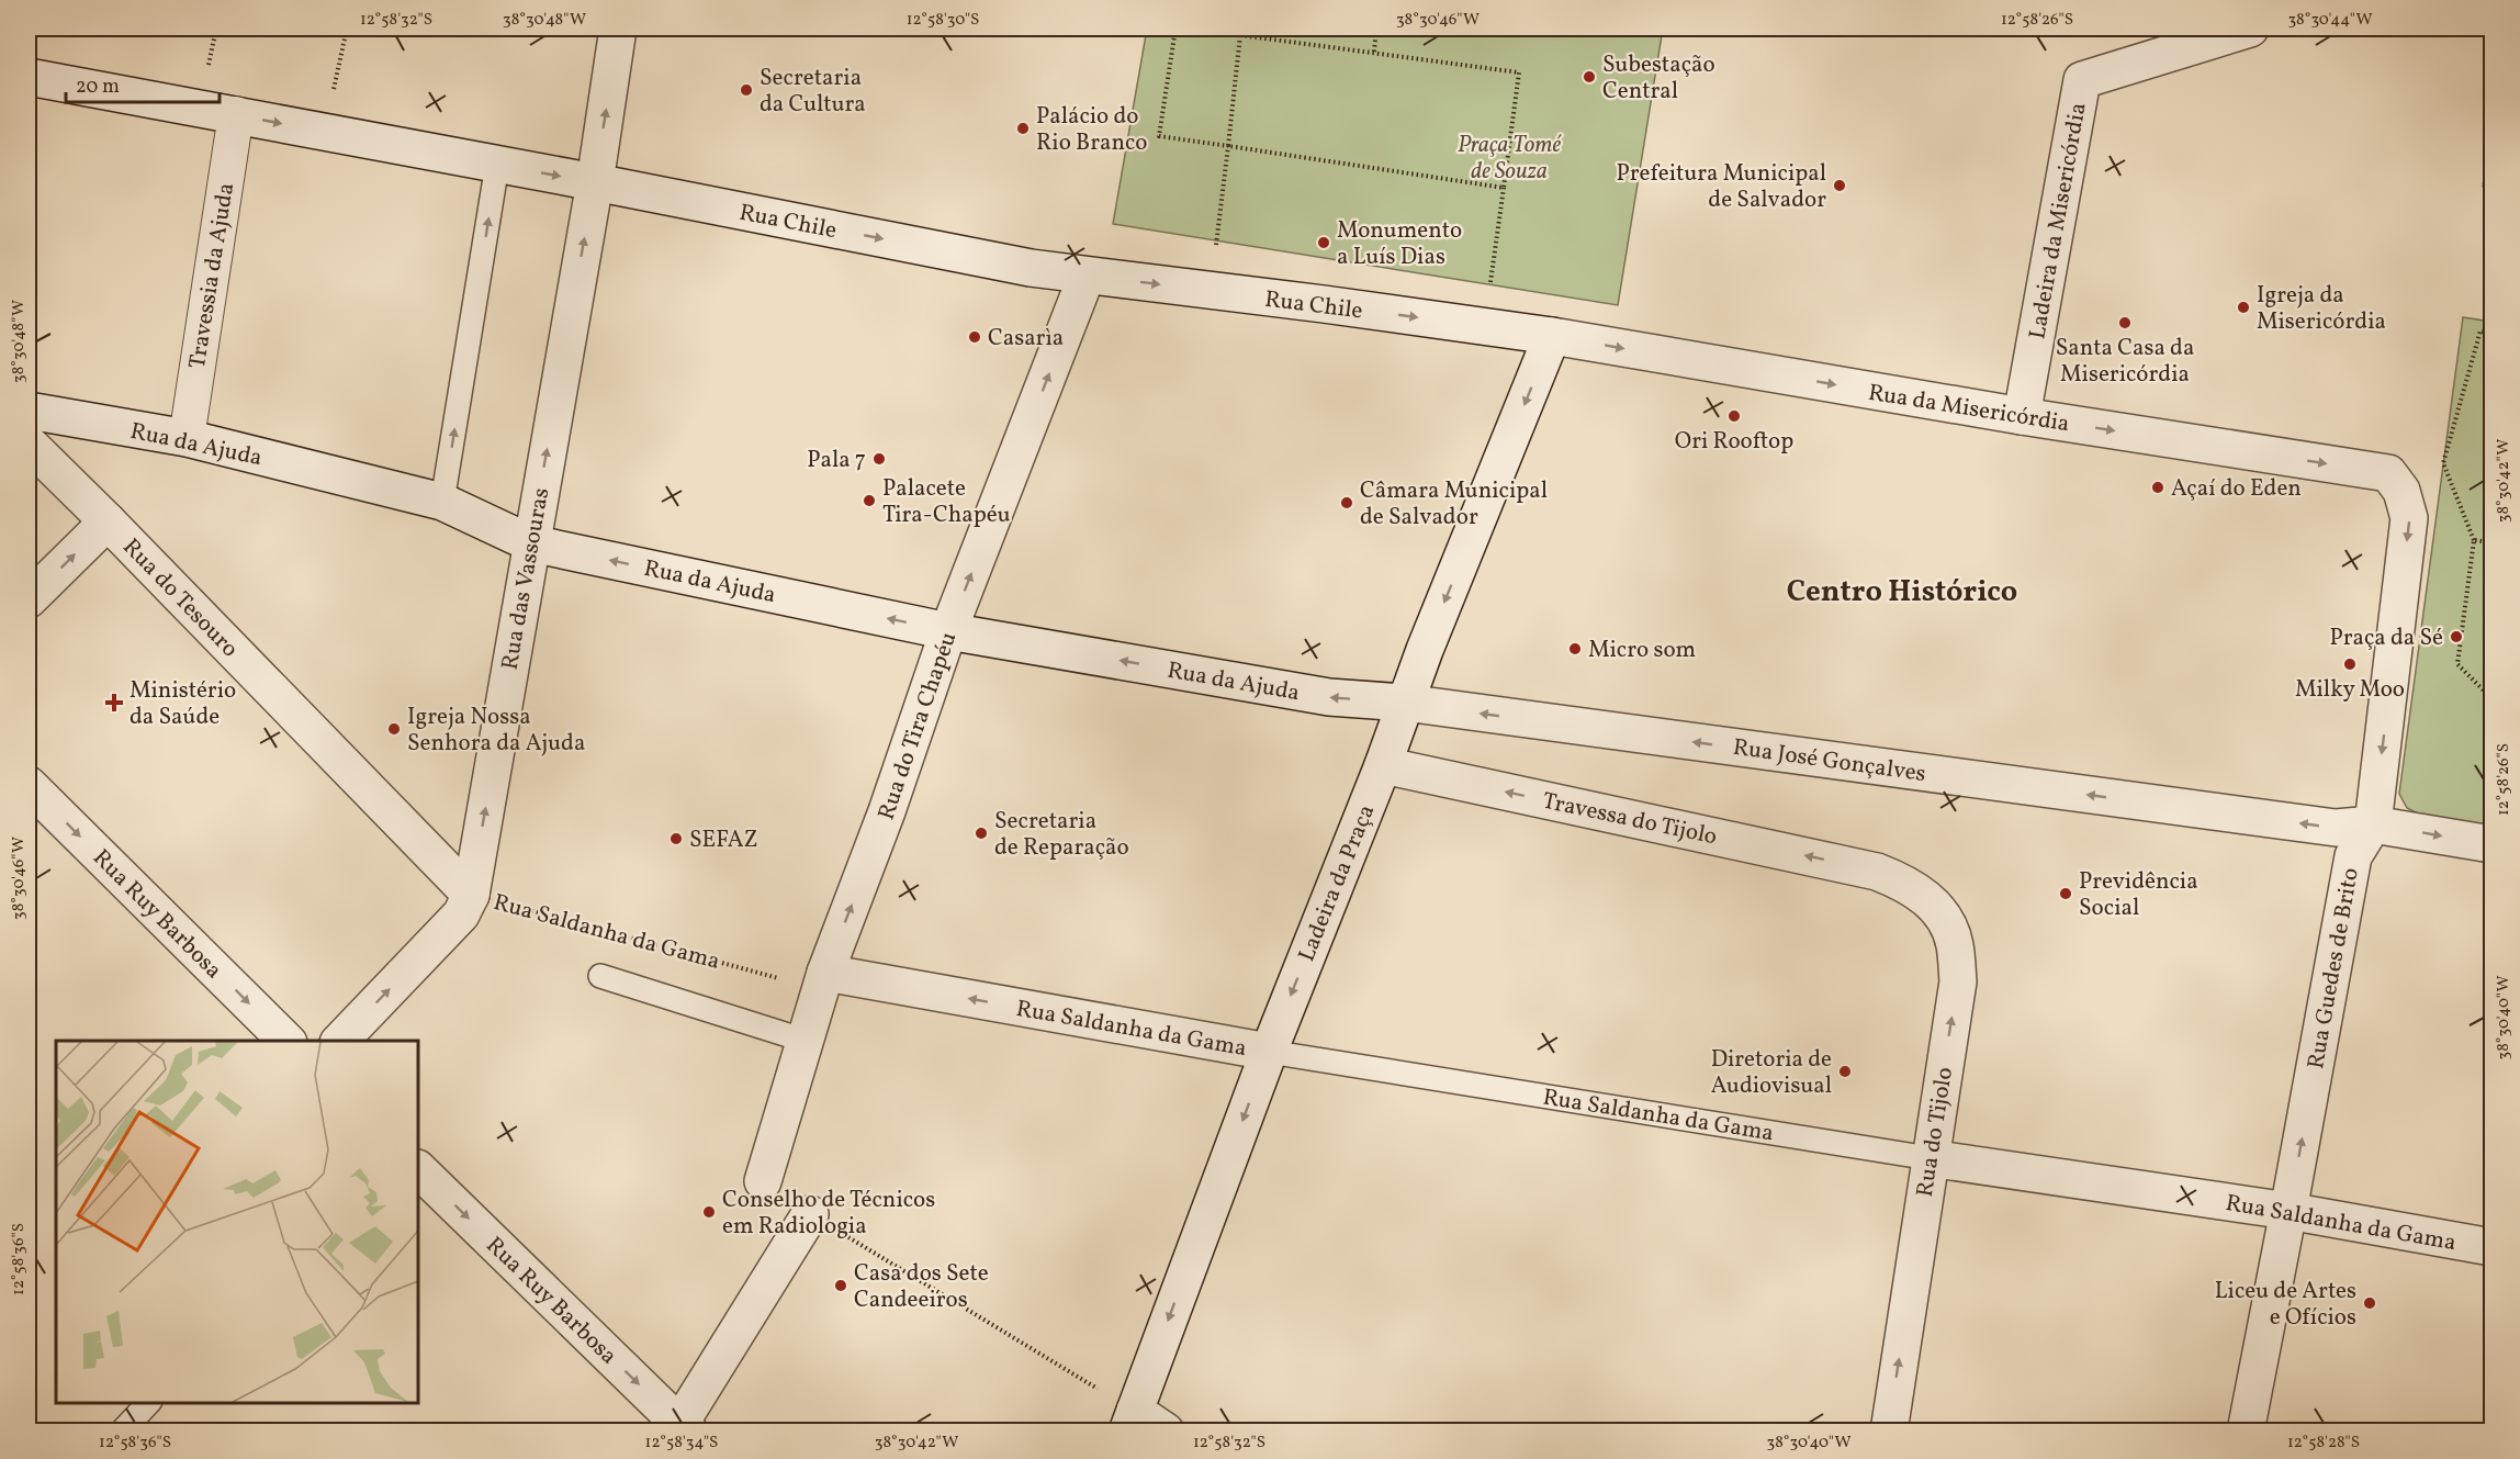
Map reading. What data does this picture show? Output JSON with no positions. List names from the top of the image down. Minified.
{"streets":{"street":["Rua Chile","Ladeira da Misericórdia","Travessia da Ajuda","Rua da Misericórdia","Rua da Ajuda","Rua das Vassouras","Rua do Tesouro","Rua do Tira Chapéu","Rua José Gonçalves","Travessa do Tijolo","Ladeira da Praça","Rua Ruy Barbosa","Rua Saldanha da Gama","Rua Guedes de Brito","Rua do Tijolo"]},"crossings":[["Rua Chile","Travessia da Ajuda"],["Rua Chile","Rua da Misericórdia"],["Rua Chile","Rua das Vassouras"],["Rua Chile","Rua do Tira Chapéu"],["Rua Chile","Ladeira da Praça"],["Ladeira da Misericórdia","Rua da Misericórdia"],["Travessia da Ajuda","Rua da Ajuda"],["Rua da Misericórdia","Ladeira da Praça"],["Rua da Misericórdia","Rua Guedes de Brito"],["Rua da Ajuda","Rua das Vassouras"],["Rua da Ajuda","Rua do Tira Chapéu"],["Rua da Ajuda","Rua José Gonçalves"],["Rua da Ajuda","Ladeira da Praça"],["Rua das Vassouras","Rua do Tesouro"],["Rua das Vassouras","Rua Saldanha da Gama"],["Rua do Tesouro","Rua Saldanha da Gama"],["Rua do Tira Chapéu","Rua Saldanha da Gama"],["Rua José Gonçalves","Ladeira da Praça"],["Rua José Gonçalves","Rua Guedes de Brito"],["Travessa do Tijolo","Ladeira da Praça"],["Travessa do Tijolo","Rua do Tijolo"],["Ladeira da Praça","Rua Saldanha da Gama"],["Rua Saldanha da Gama","Rua Guedes de Brito"],["Rua Saldanha da Gama","Rua do Tijolo"]],"one_way":["Rua Chile","Rua da Misericórdia","Rua da Ajuda","Rua das Vassouras","Rua do Tira Chapéu","Rua José Gonçalves","Travessa do Tijolo","Ladeira da Praça","Rua Ruy Barbosa","Rua do Tijolo"],"districts":["Centro Histórico"],"parks":["Praça Tomé de Souza"],"places":{"other":["Subestação Central","Secretaria da Cultura","Palácio do Rio Branco","Prefeitura Municipal de Salvador","Monumento a Luís Dias","Igreja da Misericórdia","Santa Casa da Misericórdia","Casarìa","Ori Rooftop","Pala 7","Açaí do Eden","Palacete Tira-Chapéu","Câmara Municipal de Salvador","Praça da Sé","Micro som","Milky Moo","Igreja Nossa Senhora da Ajuda","Secretaria de Reparação","SEFAZ","Previdência Social","Diretoria de Audiovisual","Conselho de Técnicos em Radiologia","Casa dos Sete Candeeiros","Liceu de Artes e Ofícios"],"health":["Ministério da Saúde"]},"scale_bar":"20 m","coordinates":["12°58'32\"S","38°30'48\"W","12°58'30\"S","38°30'46\"W","12°58'26\"S","38°30'44\"W","38°30'42\"W","38°30'40\"W","12°58'36\"S","12°58'34\"S","12°58'28\"S"]}
